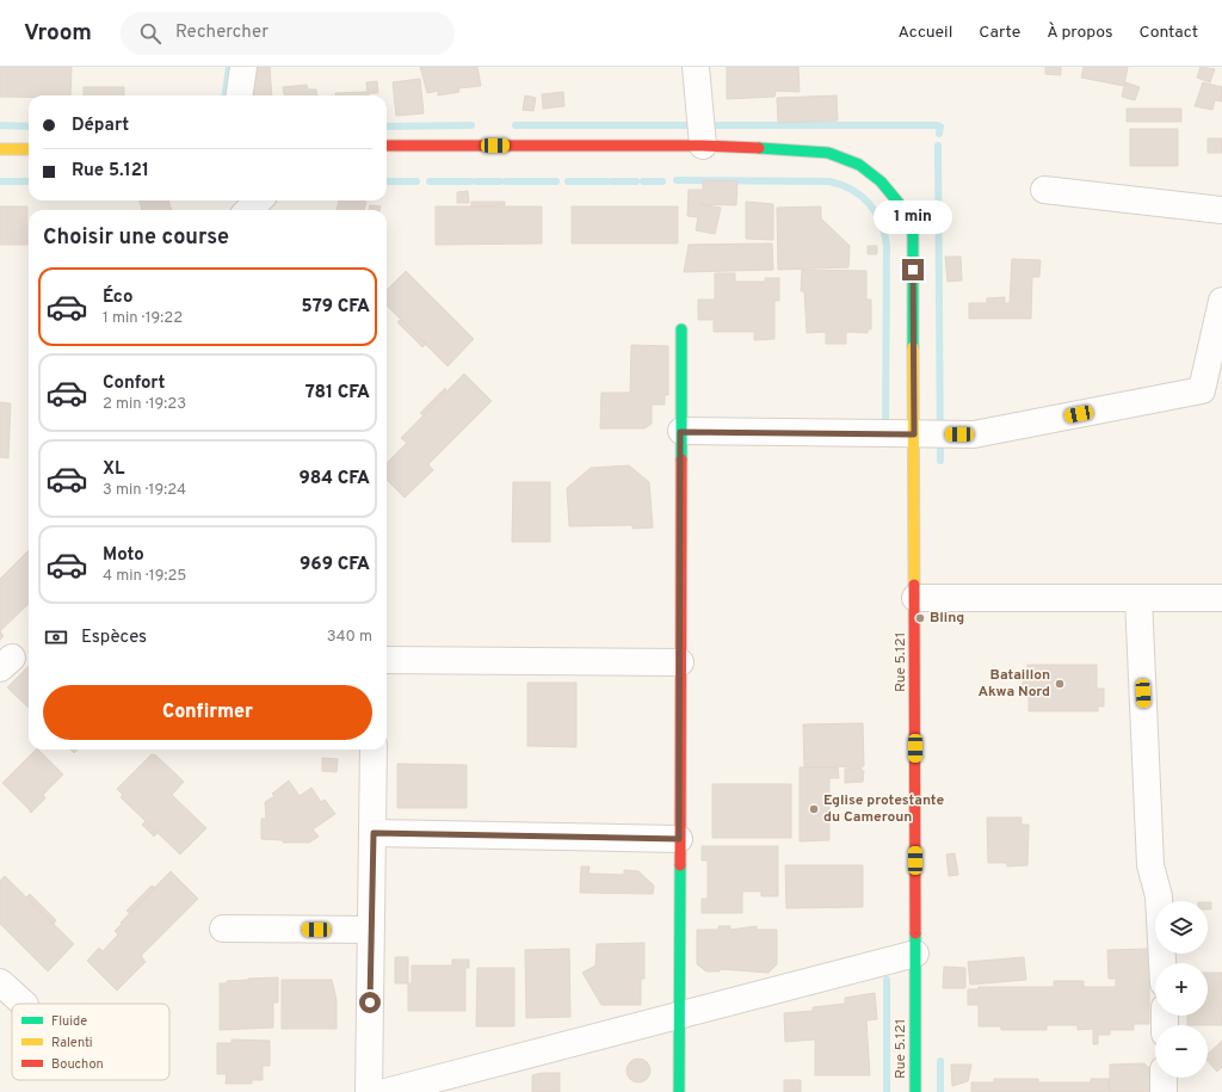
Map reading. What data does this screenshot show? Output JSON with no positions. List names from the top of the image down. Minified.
{"streets":{"street":["Rue 5.121"]},"places":["Bling","Bataillon Akwa Nord","Eglise protestante du Cameroun"],"legend":["Fluide","Ralenti","Bouchon"],"page":{"header":"Vroom","search":"Rechercher","nav":["Accueil","Carte","À propos","Contact"],"banner":["Départ","Rue 5.121"],"bubble":"1 min","heading":"Choisir une course","list":[{"name":"Éco","note":"1 min · 19:22","value":"579 CFA"},{"name":"Confort","note":"2 min · 19:23","value":"781 CFA"},{"name":"XL","note":"3 min · 19:24","value":"984 CFA"},{"name":"Moto","note":"4 min · 19:25","value":"969 CFA"}],"pay":["Espèces","340 m"],"buttons":"Confirmer","map_buttons":["+","−"]}}
